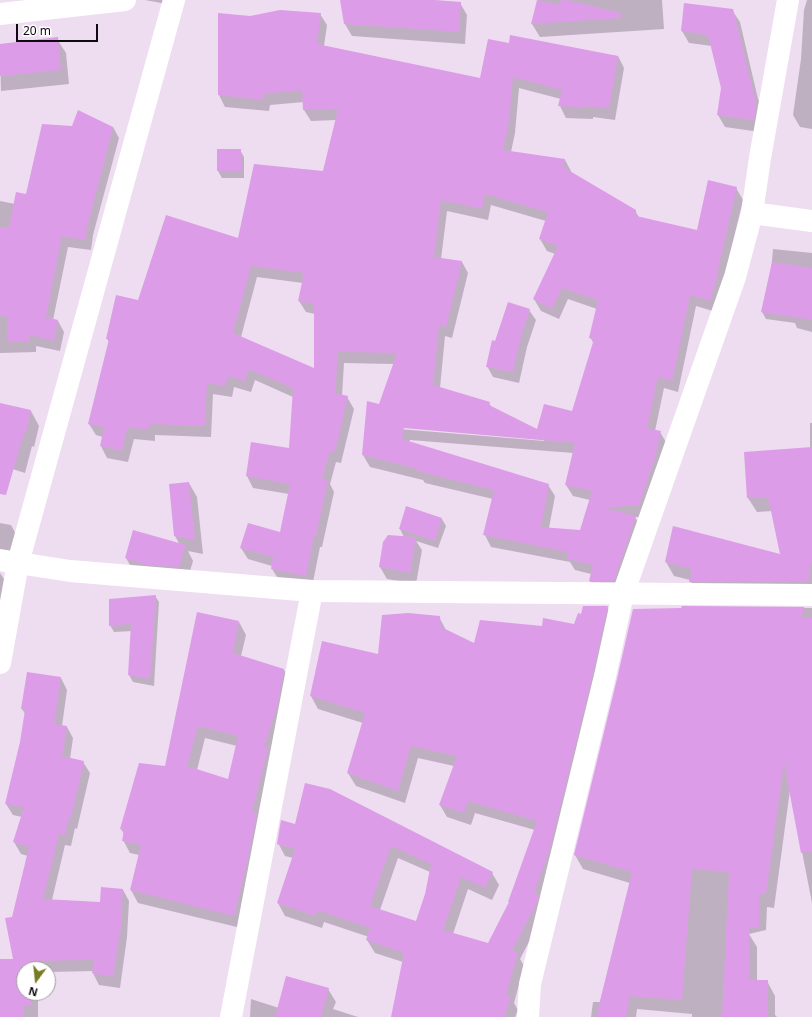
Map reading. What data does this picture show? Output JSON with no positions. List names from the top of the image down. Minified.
{"scale_bar":"20 m","north":"bottom"}
